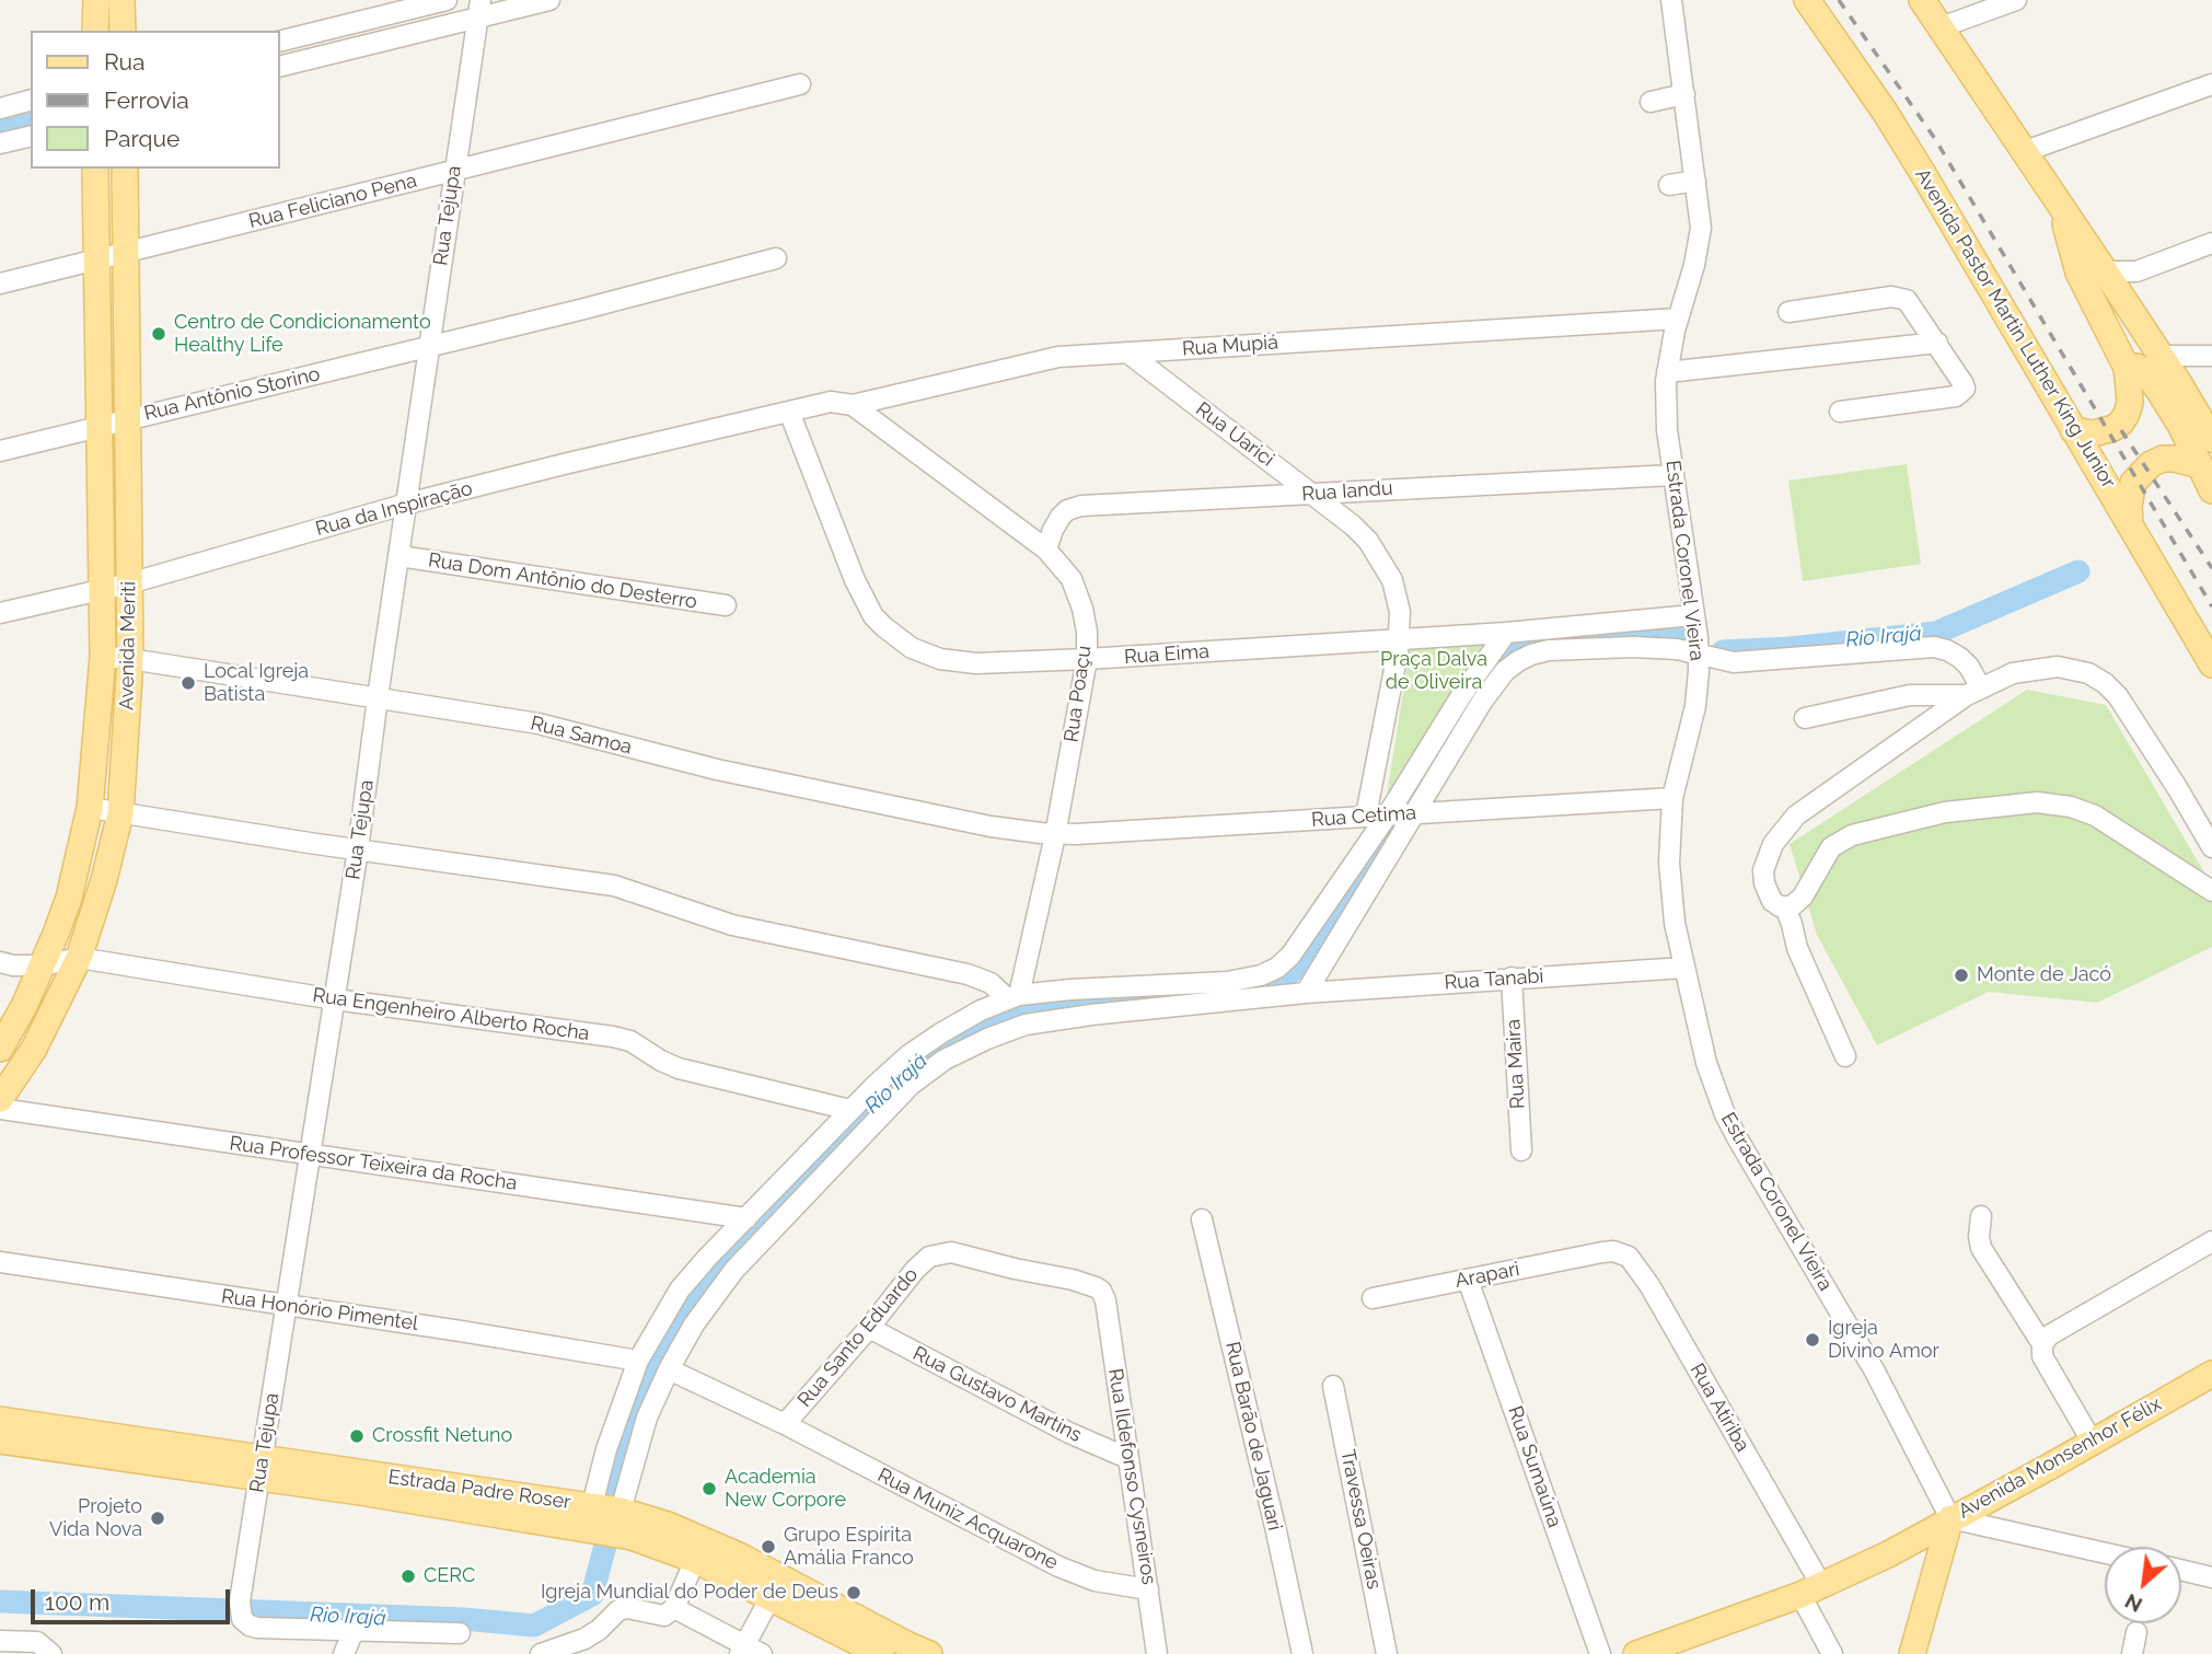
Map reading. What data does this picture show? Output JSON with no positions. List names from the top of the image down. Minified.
{"streets":{"main road":["Avenida Pastor Martin Luther King Junior","Avenida Meriti","Avenida Monsenhor Félix","Estrada Padre Roser"],"street":["Rua Feliciano Pena","Rua Tejupa","Rua Mupiá","Rua Antônio Storino","Rua Uarici","Rua Iandu","Rua da Inspiração","Estrada Coronel Vieira","Rua Dom Antônio do Desterro","Rua Eima","Rua Poaçu","Rua Samoa","Rua Cetima","Rua Tanabi","Rua Engenheiro Alberto Rocha","Rua Maira","Rua Professor Teixeira da Rocha","Arapari","Rua Honório Pimentel","Rua Santo Eduardo","Rua Gustavo Martins","Rua Atiriba","Rua Barão de Jaguari","Rua Sumaúna","Rua Ildefonso Cysneiros","Rua Muniz Acquarone","Travessa Oeiras"]},"crossings":[["Rua Feliciano Pena","Rua Tejupa"],["Rua Feliciano Pena","Avenida Meriti"],["Rua Tejupa","Rua Antônio Storino"],["Rua Tejupa","Rua da Inspiração"],["Rua Tejupa","Rua Dom Antônio do Desterro"],["Rua Tejupa","Rua Samoa"],["Rua Tejupa","Rua Engenheiro Alberto Rocha"],["Rua Tejupa","Rua Professor Teixeira da Rocha"],["Rua Tejupa","Rua Honório Pimentel"],["Rua Tejupa","Estrada Padre Roser"],["Rua Mupiá","Rua Uarici"],["Rua Mupiá","Rua da Inspiração"],["Rua Mupiá","Estrada Coronel Vieira"],["Rua Mupiá","Rua Eima"],["Rua Mupiá","Rua Poaçu"],["Rua Antônio Storino","Avenida Meriti"],["Rua Uarici","Rua Iandu"],["Rua Uarici","Rua Eima"],["Rua Uarici","Rua Cetima"],["Rua Iandu","Estrada Coronel Vieira"],["Rua Iandu","Rua Poaçu"],["Rua da Inspiração","Avenida Meriti"],["Rua da Inspiração","Rua Eima"],["Estrada Coronel Vieira","Rua Eima"],["Estrada Coronel Vieira","Rua Cetima"],["Estrada Coronel Vieira","Rua Tanabi"],["Estrada Coronel Vieira","Avenida Monsenhor Félix"],["Avenida Meriti","Rua Samoa"],["Avenida Meriti","Rua Engenheiro Alberto Rocha"],["Rua Eima","Rua Poaçu"],["Rua Poaçu","Rua Samoa"],["Rua Poaçu","Rua Cetima"],["Rua Samoa","Rua Cetima"],["Rua Tanabi","Rua Maira"],["Rua Tanabi","Estrada Padre Roser"],["Rua Tanabi","Rua Muniz Acquarone"],["Arapari","Rua Atiriba"],["Arapari","Rua Sumaúna"],["Rua Santo Eduardo","Rua Gustavo Martins"],["Rua Santo Eduardo","Rua Ildefonso Cysneiros"],["Rua Santo Eduardo","Rua Muniz Acquarone"],["Rua Gustavo Martins","Rua Ildefonso Cysneiros"],["Rua Ildefonso Cysneiros","Rua Muniz Acquarone"]],"water":["Rio Irajá"],"parks":["Praça Dalva de Oliveira"],"places":["Centro de Condicionamento Healthy Life","Local Igreja Batista","Monte de Jacó","Igreja Divino Amor","Crossfit Netuno","Academia New Corpore","Projeto Vida Nova","Grupo Espírita Amália Franco","CERC","Igreja Mundial do Poder de Deus"],"legend":["Rua","Ferrovia","Parque"],"scale_bar":"100 m","north":"bottom left"}
